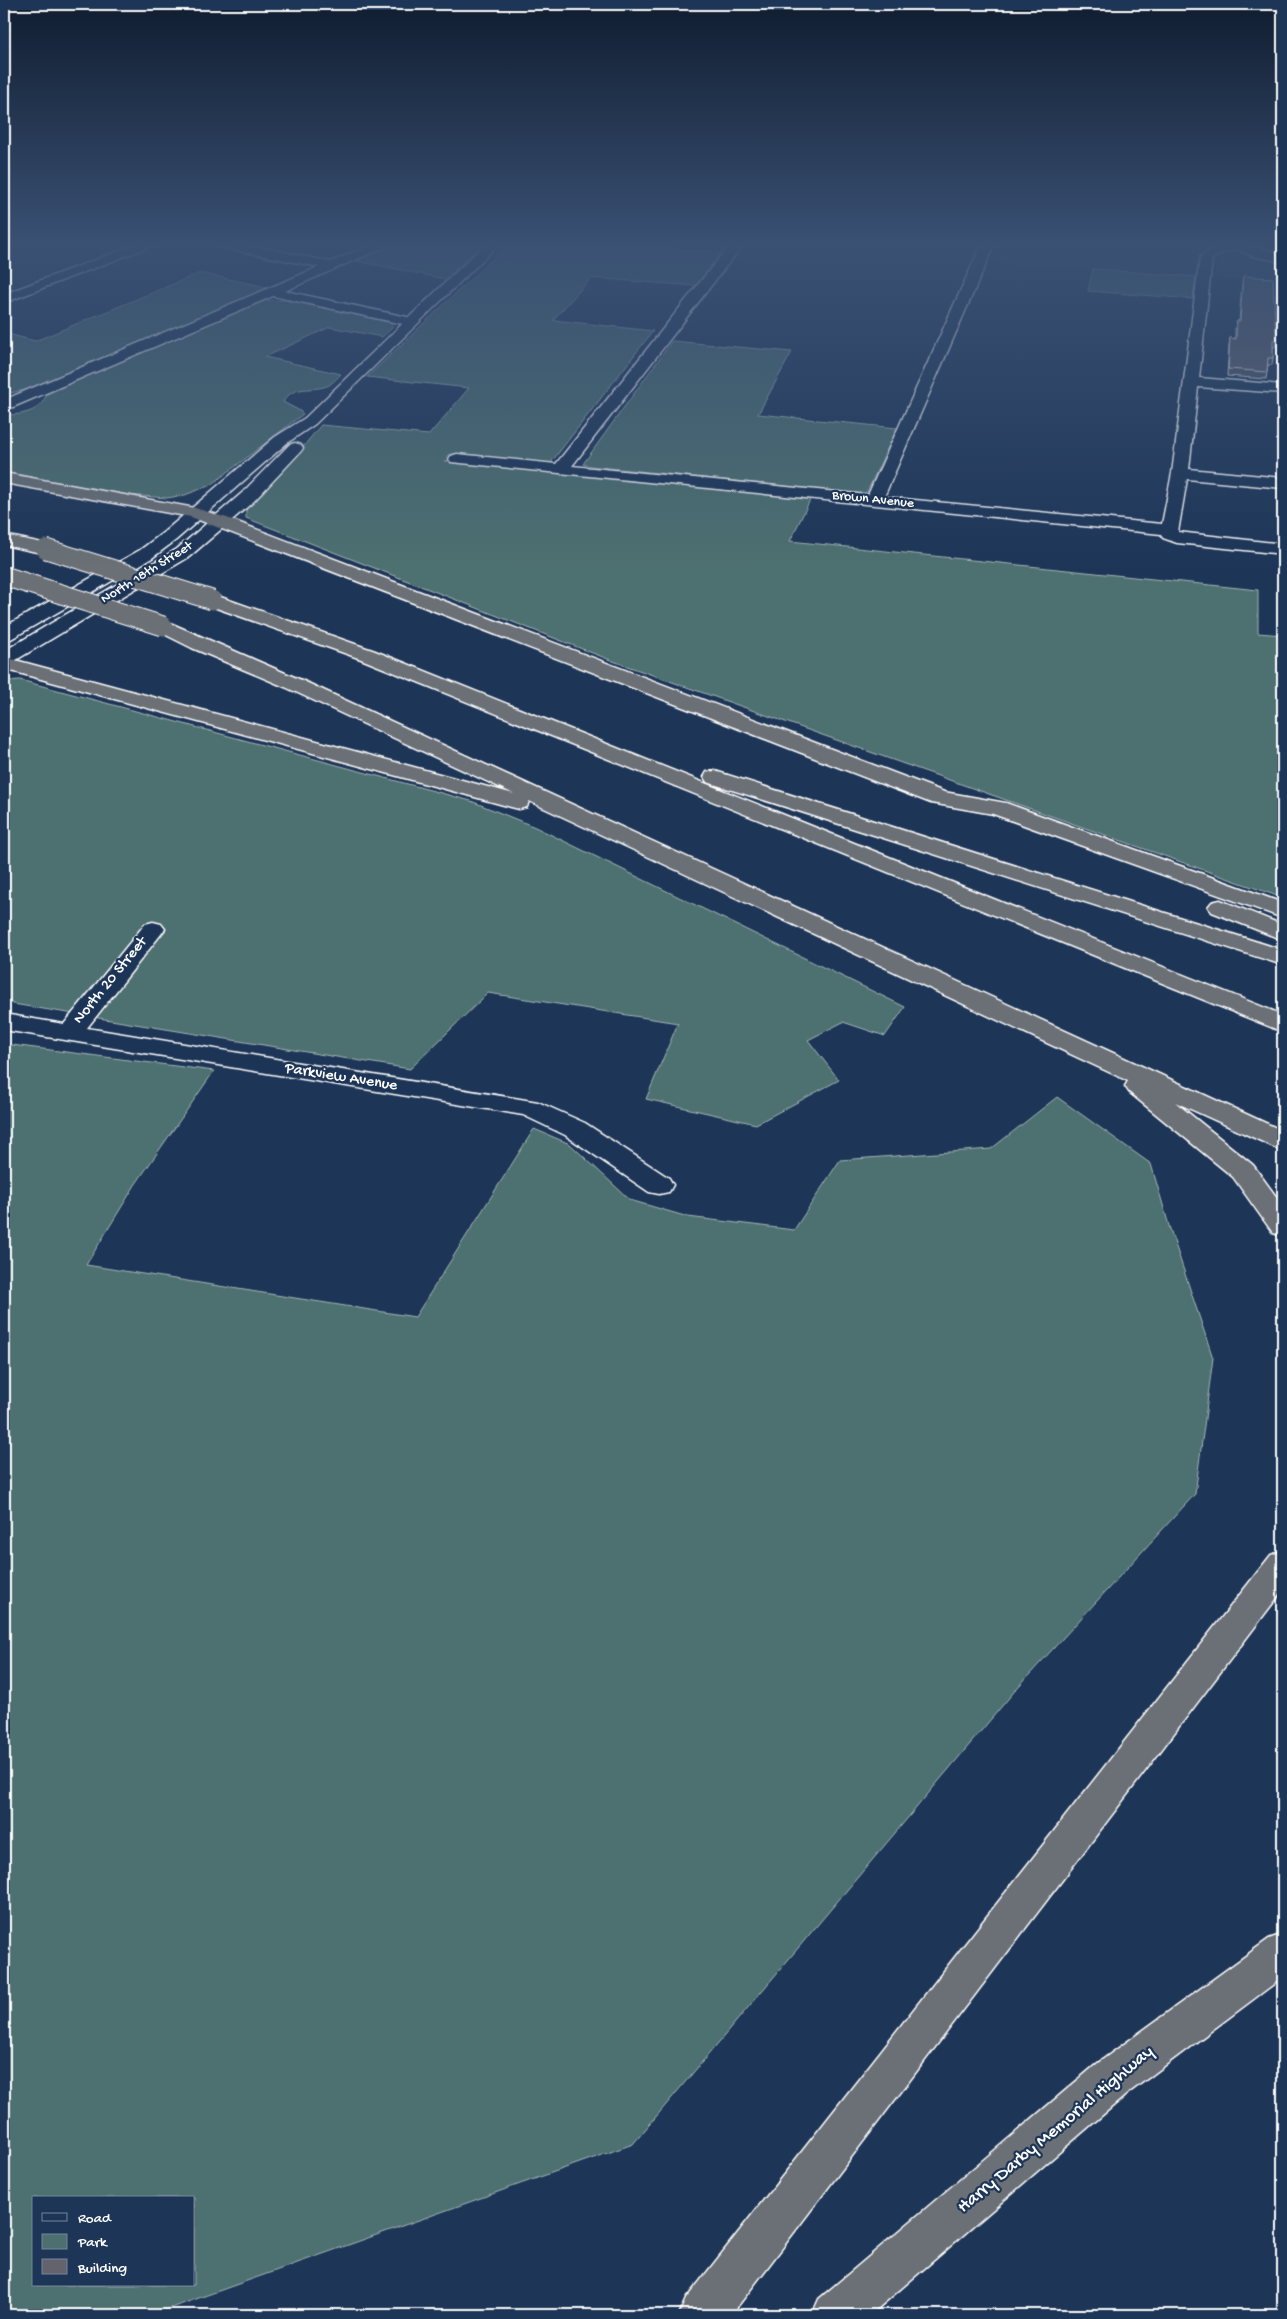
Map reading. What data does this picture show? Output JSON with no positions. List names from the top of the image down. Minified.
{"streets":{"highway":["Harry Darby Memorial Highway"],"street":["Brown Avenue","North 18th Street","North 20 Street","Parkview Avenue"]},"crossings":[["North 20 Street","Parkview Avenue"]],"legend":["Road","Park","Building"]}
